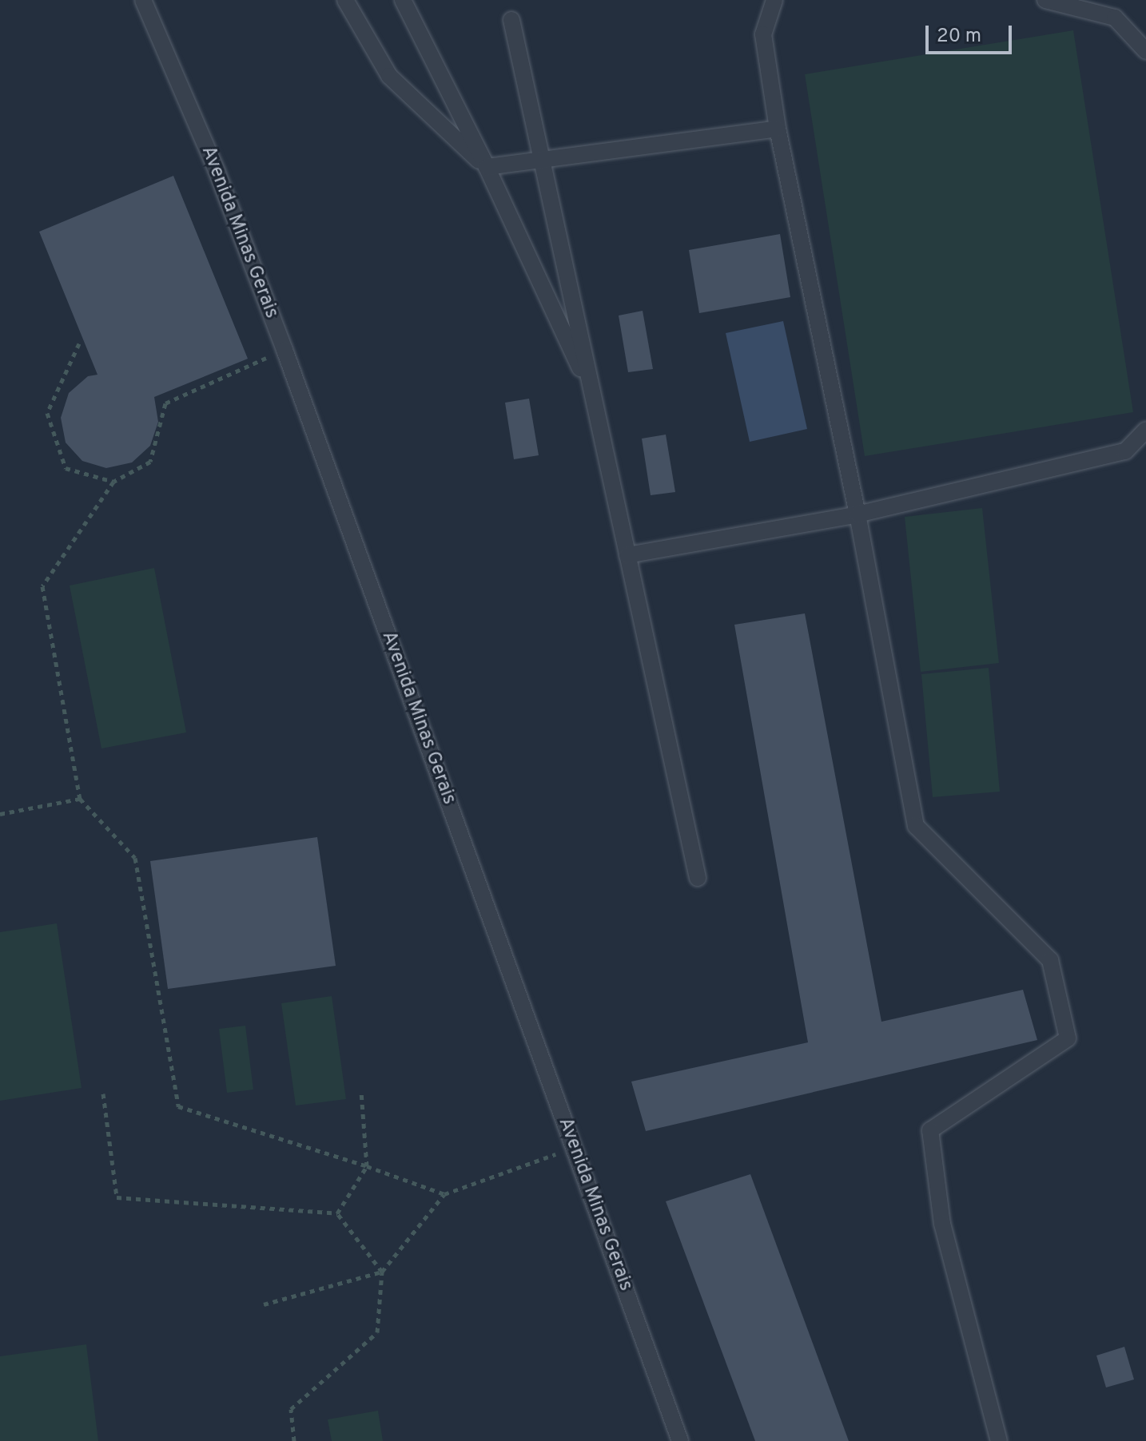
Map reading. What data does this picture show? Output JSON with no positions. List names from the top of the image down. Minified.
{"streets":{"lane":["Avenida Minas Gerais"]},"scale_bar":"20 m"}
